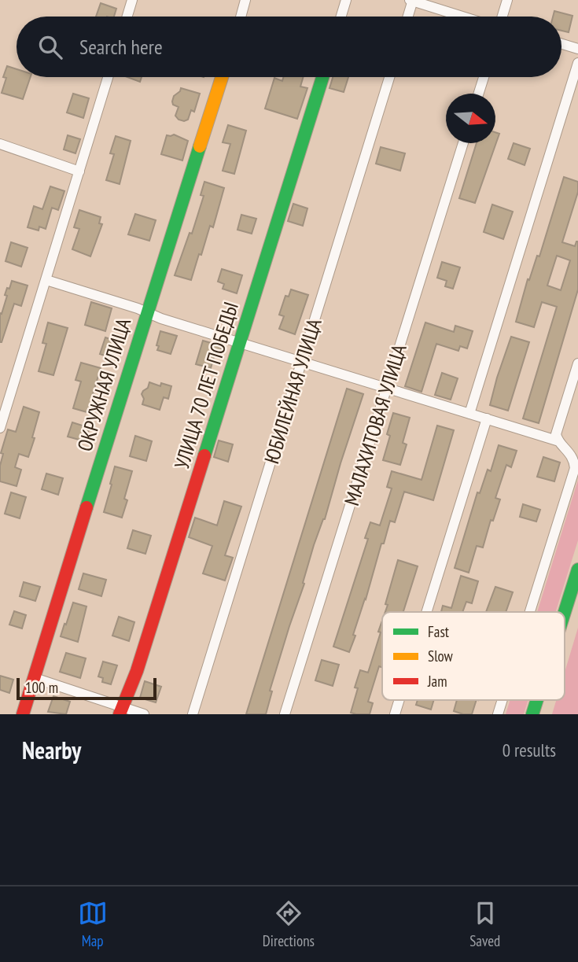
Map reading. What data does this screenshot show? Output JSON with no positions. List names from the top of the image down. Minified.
{"streets":{"street":["ОКРУЖНАЯ УЛИЦА","УЛИЦА 70 ЛЕТ ПОБЕДЫ","ЮБИЛЕЙНАЯ УЛИЦА","МАЛАХИТОВАЯ УЛИЦА"]},"legend":["Fast","Slow","Jam"],"scale_bar":"100 m","north":"right","page":{"search":"Search here","scale":"100 m","heading":["Nearby","0 results"],"nav":["Map","Directions","Saved"]}}
